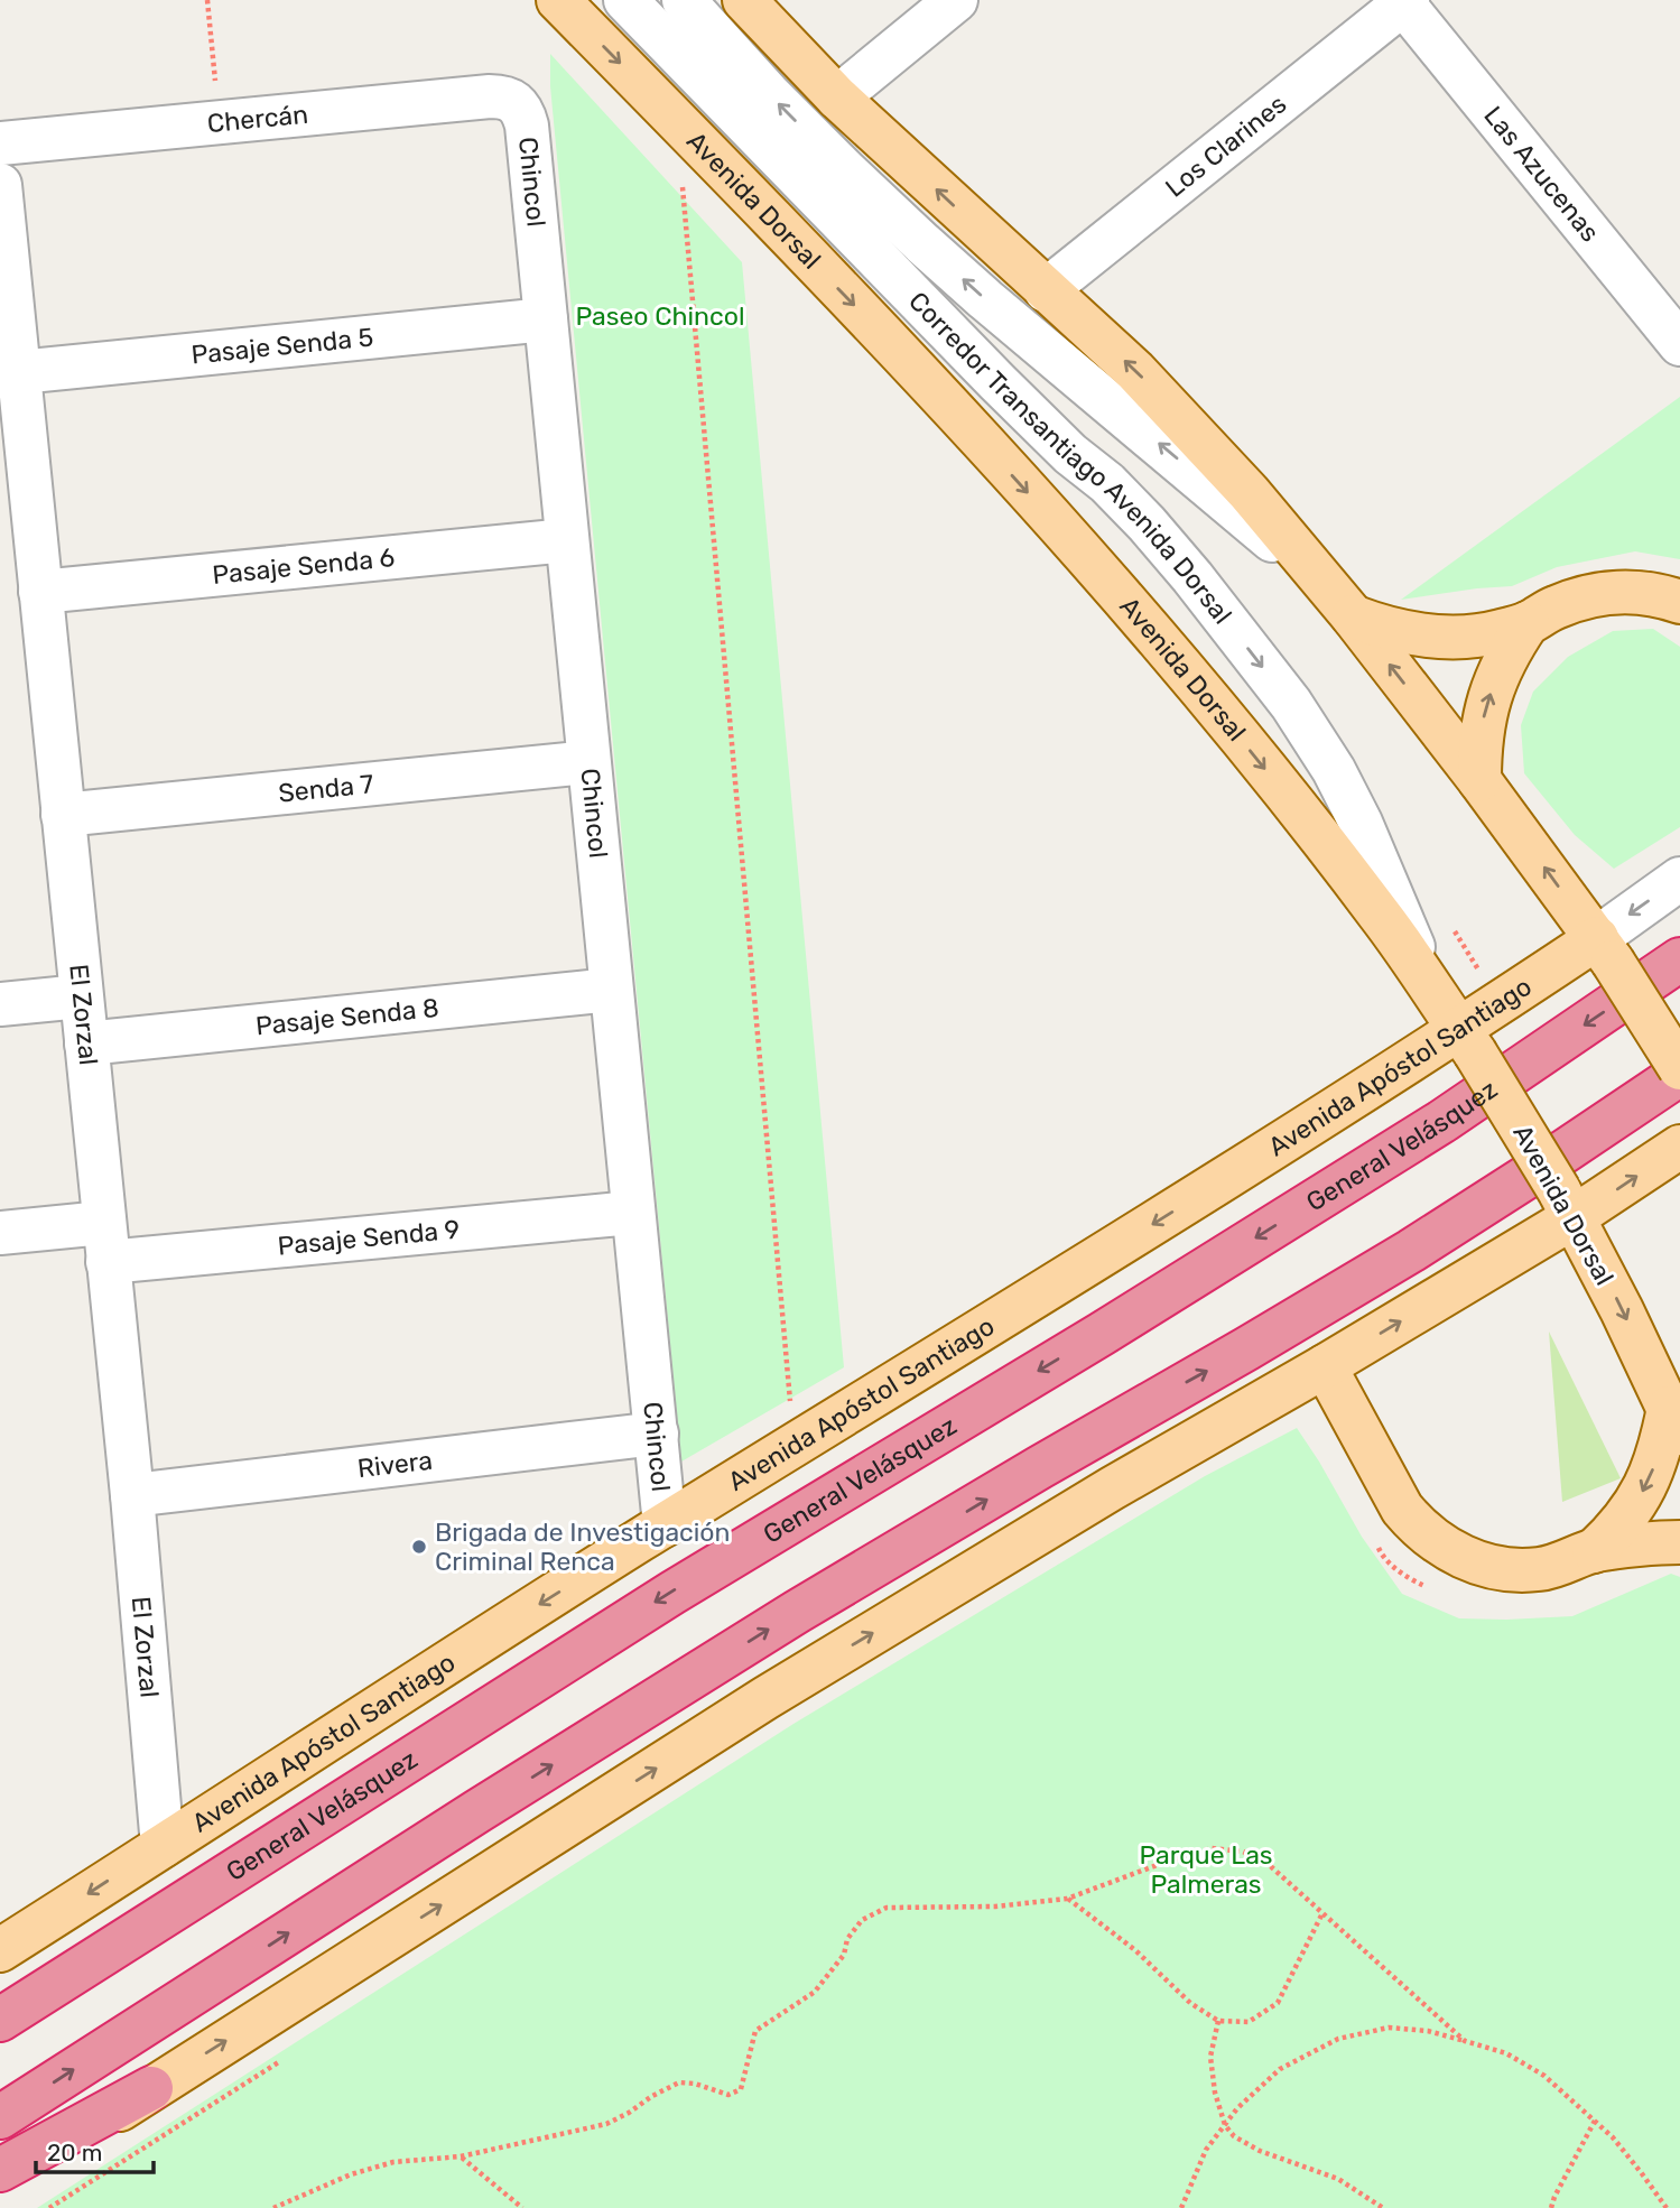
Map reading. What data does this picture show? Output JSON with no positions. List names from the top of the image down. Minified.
{"streets":{"highway":["General Velásquez"],"main road":["Avenida Dorsal","Avenida Apóstol Santiago"],"street":["Chercán","Los Clarines","Las Azucenas","Chincol","Pasaje Senda 5","Corredor Transantiago Avenida Dorsal","Pasaje Senda 6","Senda 7","El Zorzal","Pasaje Senda 8","Pasaje Senda 9","Rivera"]},"crossings":[["Chercán","Chincol"],["Los Clarines","Las Azucenas"],["Chincol","Pasaje Senda 5"],["Chincol","Pasaje Senda 6"],["Chincol","Senda 7"],["Chincol","Pasaje Senda 8"],["Chincol","Avenida Apóstol Santiago"],["Chincol","Pasaje Senda 9"],["Chincol","Rivera"],["Avenida Dorsal","Corredor Transantiago Avenida Dorsal"],["Avenida Dorsal","Avenida Apóstol Santiago"],["Pasaje Senda 5","El Zorzal"],["Pasaje Senda 6","El Zorzal"],["Senda 7","El Zorzal"],["El Zorzal","Pasaje Senda 8"],["El Zorzal","Avenida Apóstol Santiago"],["El Zorzal","Pasaje Senda 9"],["El Zorzal","Rivera"]],"parks":["Paseo Chincol","Parque Las Palmeras"],"places":["Brigada de Investigación Criminal Renca"],"scale_bar":"20 m"}
